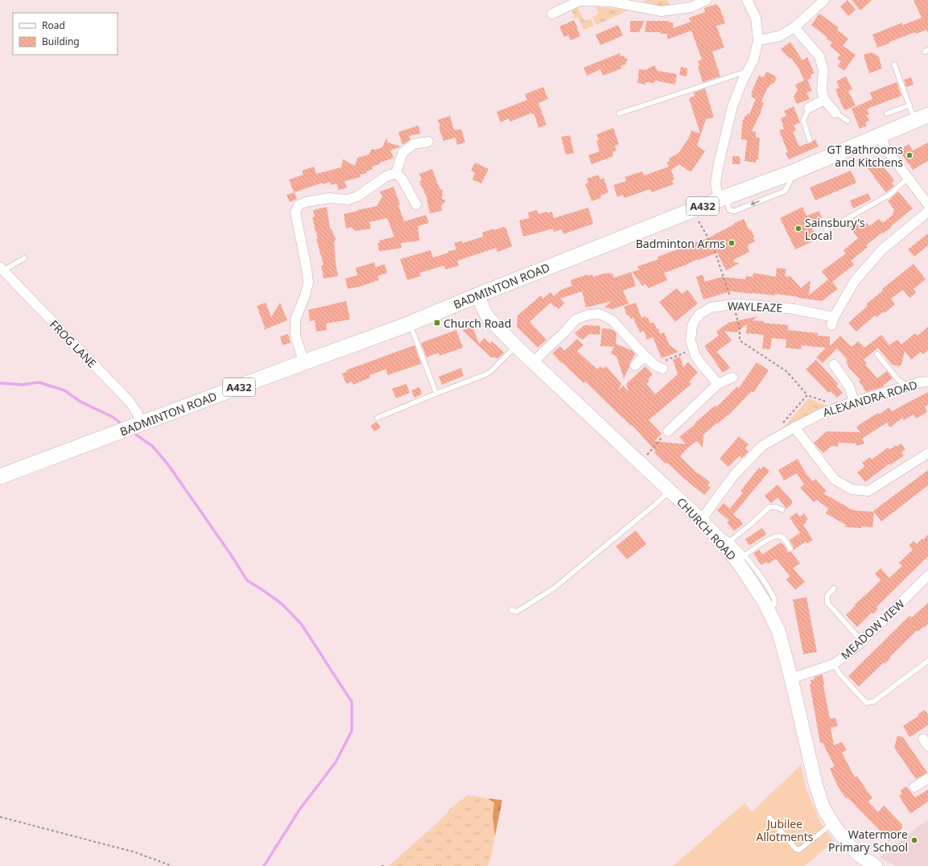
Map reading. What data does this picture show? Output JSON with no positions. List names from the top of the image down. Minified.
{"streets":{"main road":["A432","BADMINTON ROAD"],"street":["WAYLEAZE","FROG LANE","ALEXANDRA ROAD","CHURCH ROAD","MEADOW VIEW"]},"crossings":[["BADMINTON ROAD","FROG LANE"],["BADMINTON ROAD","CHURCH ROAD"],["ALEXANDRA ROAD","CHURCH ROAD"],["CHURCH ROAD","MEADOW VIEW"]],"parks":["Jubilee Allotments"],"places":{"other":["GT Bathrooms and Kitchens","Sainsbury's Local","Badminton Arms","Watermore Primary School"],"transit":["Church Road"]},"legend":["Road","Building"]}
